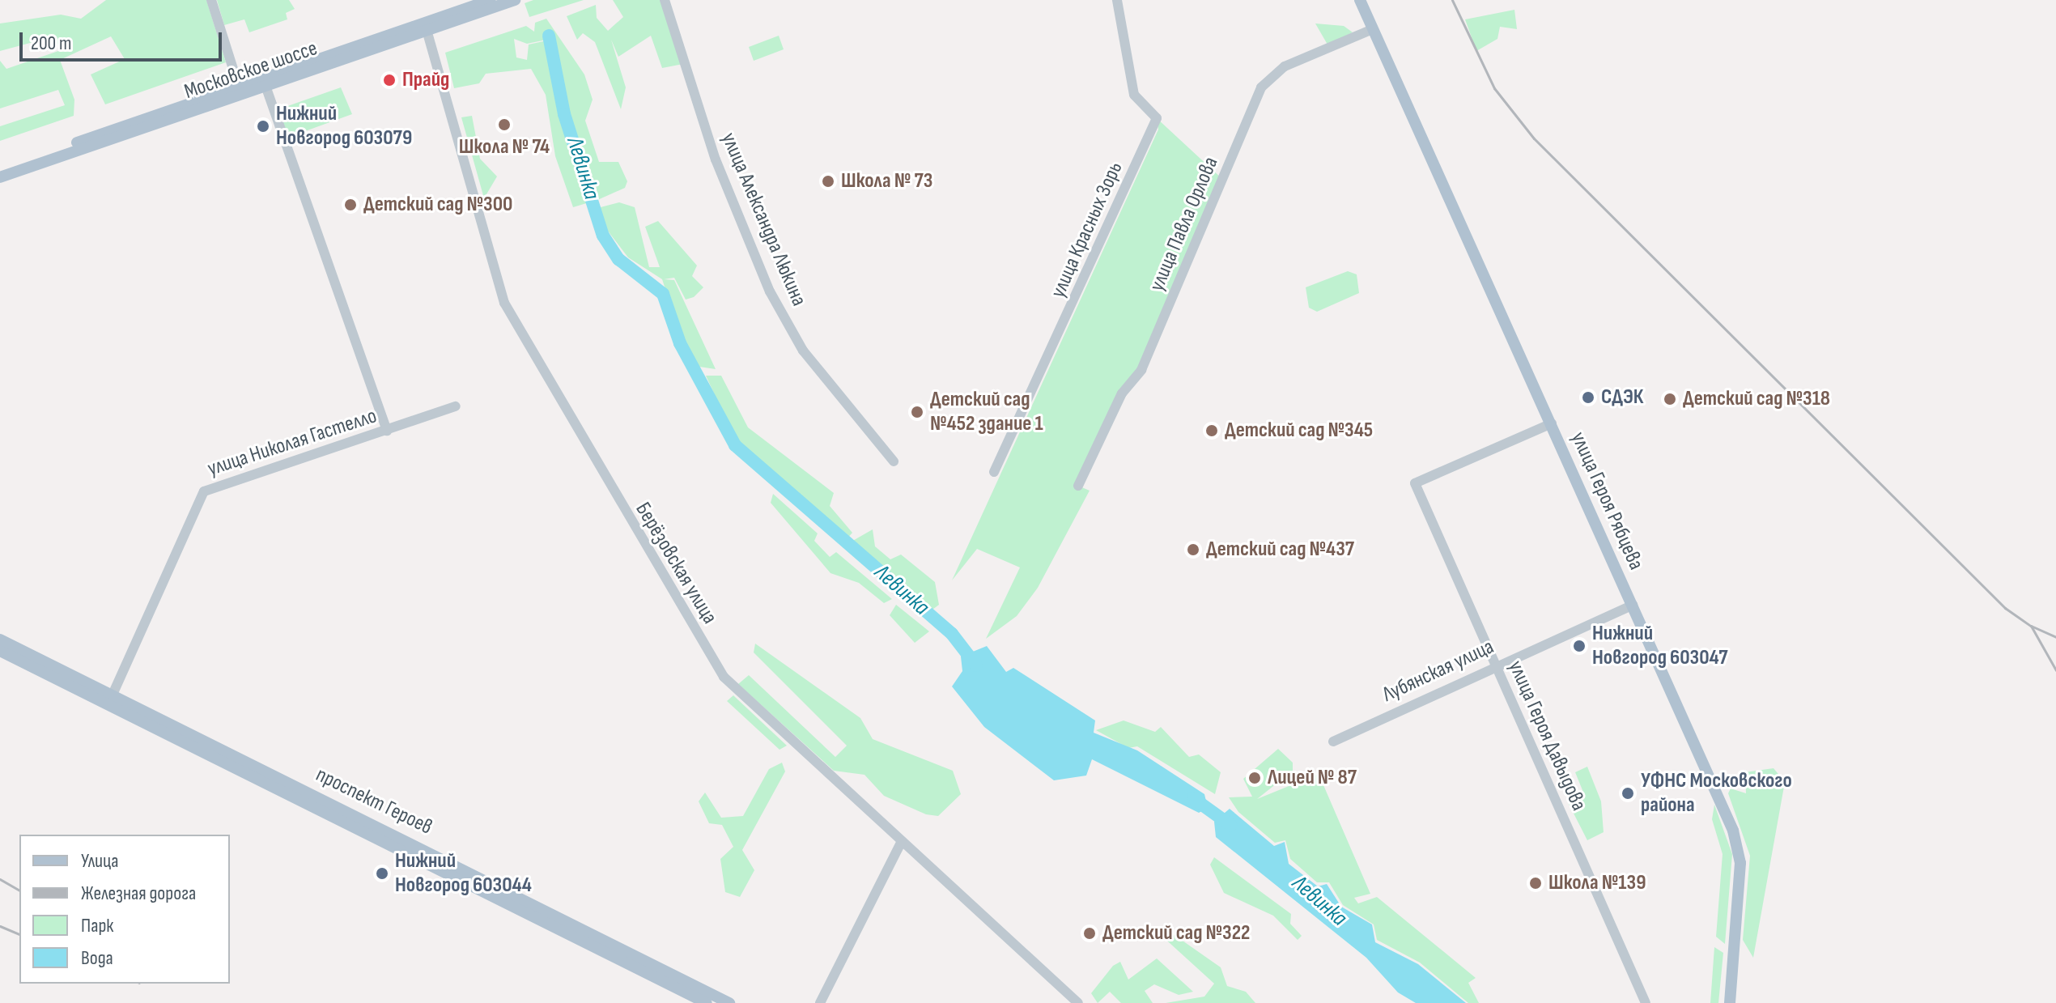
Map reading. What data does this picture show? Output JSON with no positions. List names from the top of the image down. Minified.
{"streets":{"main road":["Московское шоссе","улица Героя Рябцева","проспект Героев"],"street":["улица Александра Люкина","улица Павла Орлова","улица Красных Зорь","улица Николая Гастелло","Берёзовская улица","Лубянская улица","улица Героя Давыдова"]},"crossings":[["Московское шоссе","Берёзовская улица"],["улица Павла Орлова","улица Героя Рябцева"],["улица Николая Гастелло","проспект Героев"],["улица Героя Рябцева","Лубянская улица"],["улица Героя Рябцева","улица Героя Давыдова"],["Лубянская улица","улица Героя Давыдова"]],"water":["Левинка"],"places":["Прайд","Школа № 74","Нижний Новгород 603079","Школа № 73","Детский сад №300","СДЭК","Детский сад №318","Детский сад №452 здание 1","Детский сад №345","Детский сад №437","Нижний Новгород 603047","Лицей № 87","УФНС Московского района","Нижний Новгород 603044","Школа №139","Детский сад №322"],"legend":["Улица","Железная дорога","Парк","Вода"],"scale_bar":"200 m"}
